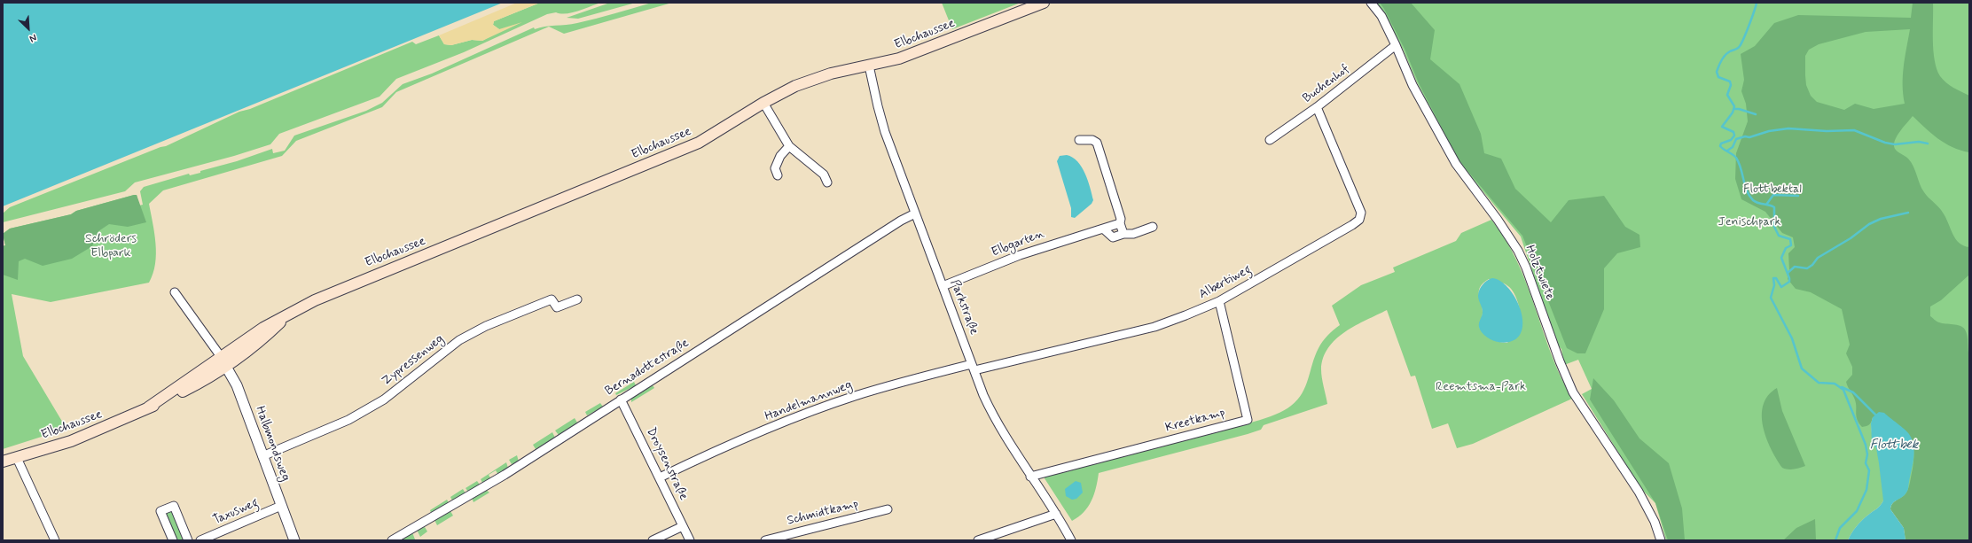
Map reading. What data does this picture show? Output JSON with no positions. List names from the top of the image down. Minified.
{"streets":{"main road":["Elbchaussee"],"street":["Buchenhof","Elbgarten","Holztwiete","Albertiweg","Parkstraße","Zypressenweg","Bernadottestraße","Handelmannweg","Kreetkamp","Halbmondsweg","Droysenstraße","Taxusweg","Schmidtkamp"]},"crossings":[["Elbchaussee","Parkstraße"],["Elbchaussee","Halbmondsweg"],["Buchenhof","Holztwiete"],["Buchenhof","Albertiweg"],["Elbgarten","Parkstraße"],["Albertiweg","Parkstraße"],["Albertiweg","Handelmannweg"],["Albertiweg","Kreetkamp"],["Parkstraße","Bernadottestraße"],["Parkstraße","Handelmannweg"],["Parkstraße","Kreetkamp"],["Zypressenweg","Halbmondsweg"],["Bernadottestraße","Droysenstraße"],["Handelmannweg","Droysenstraße"],["Halbmondsweg","Taxusweg"]],"water":["Flottbek"],"parks":["Flottbektal","Jenischpark","Schröders Elbpark","Reemtsma-Park"],"north":"bottom right"}
